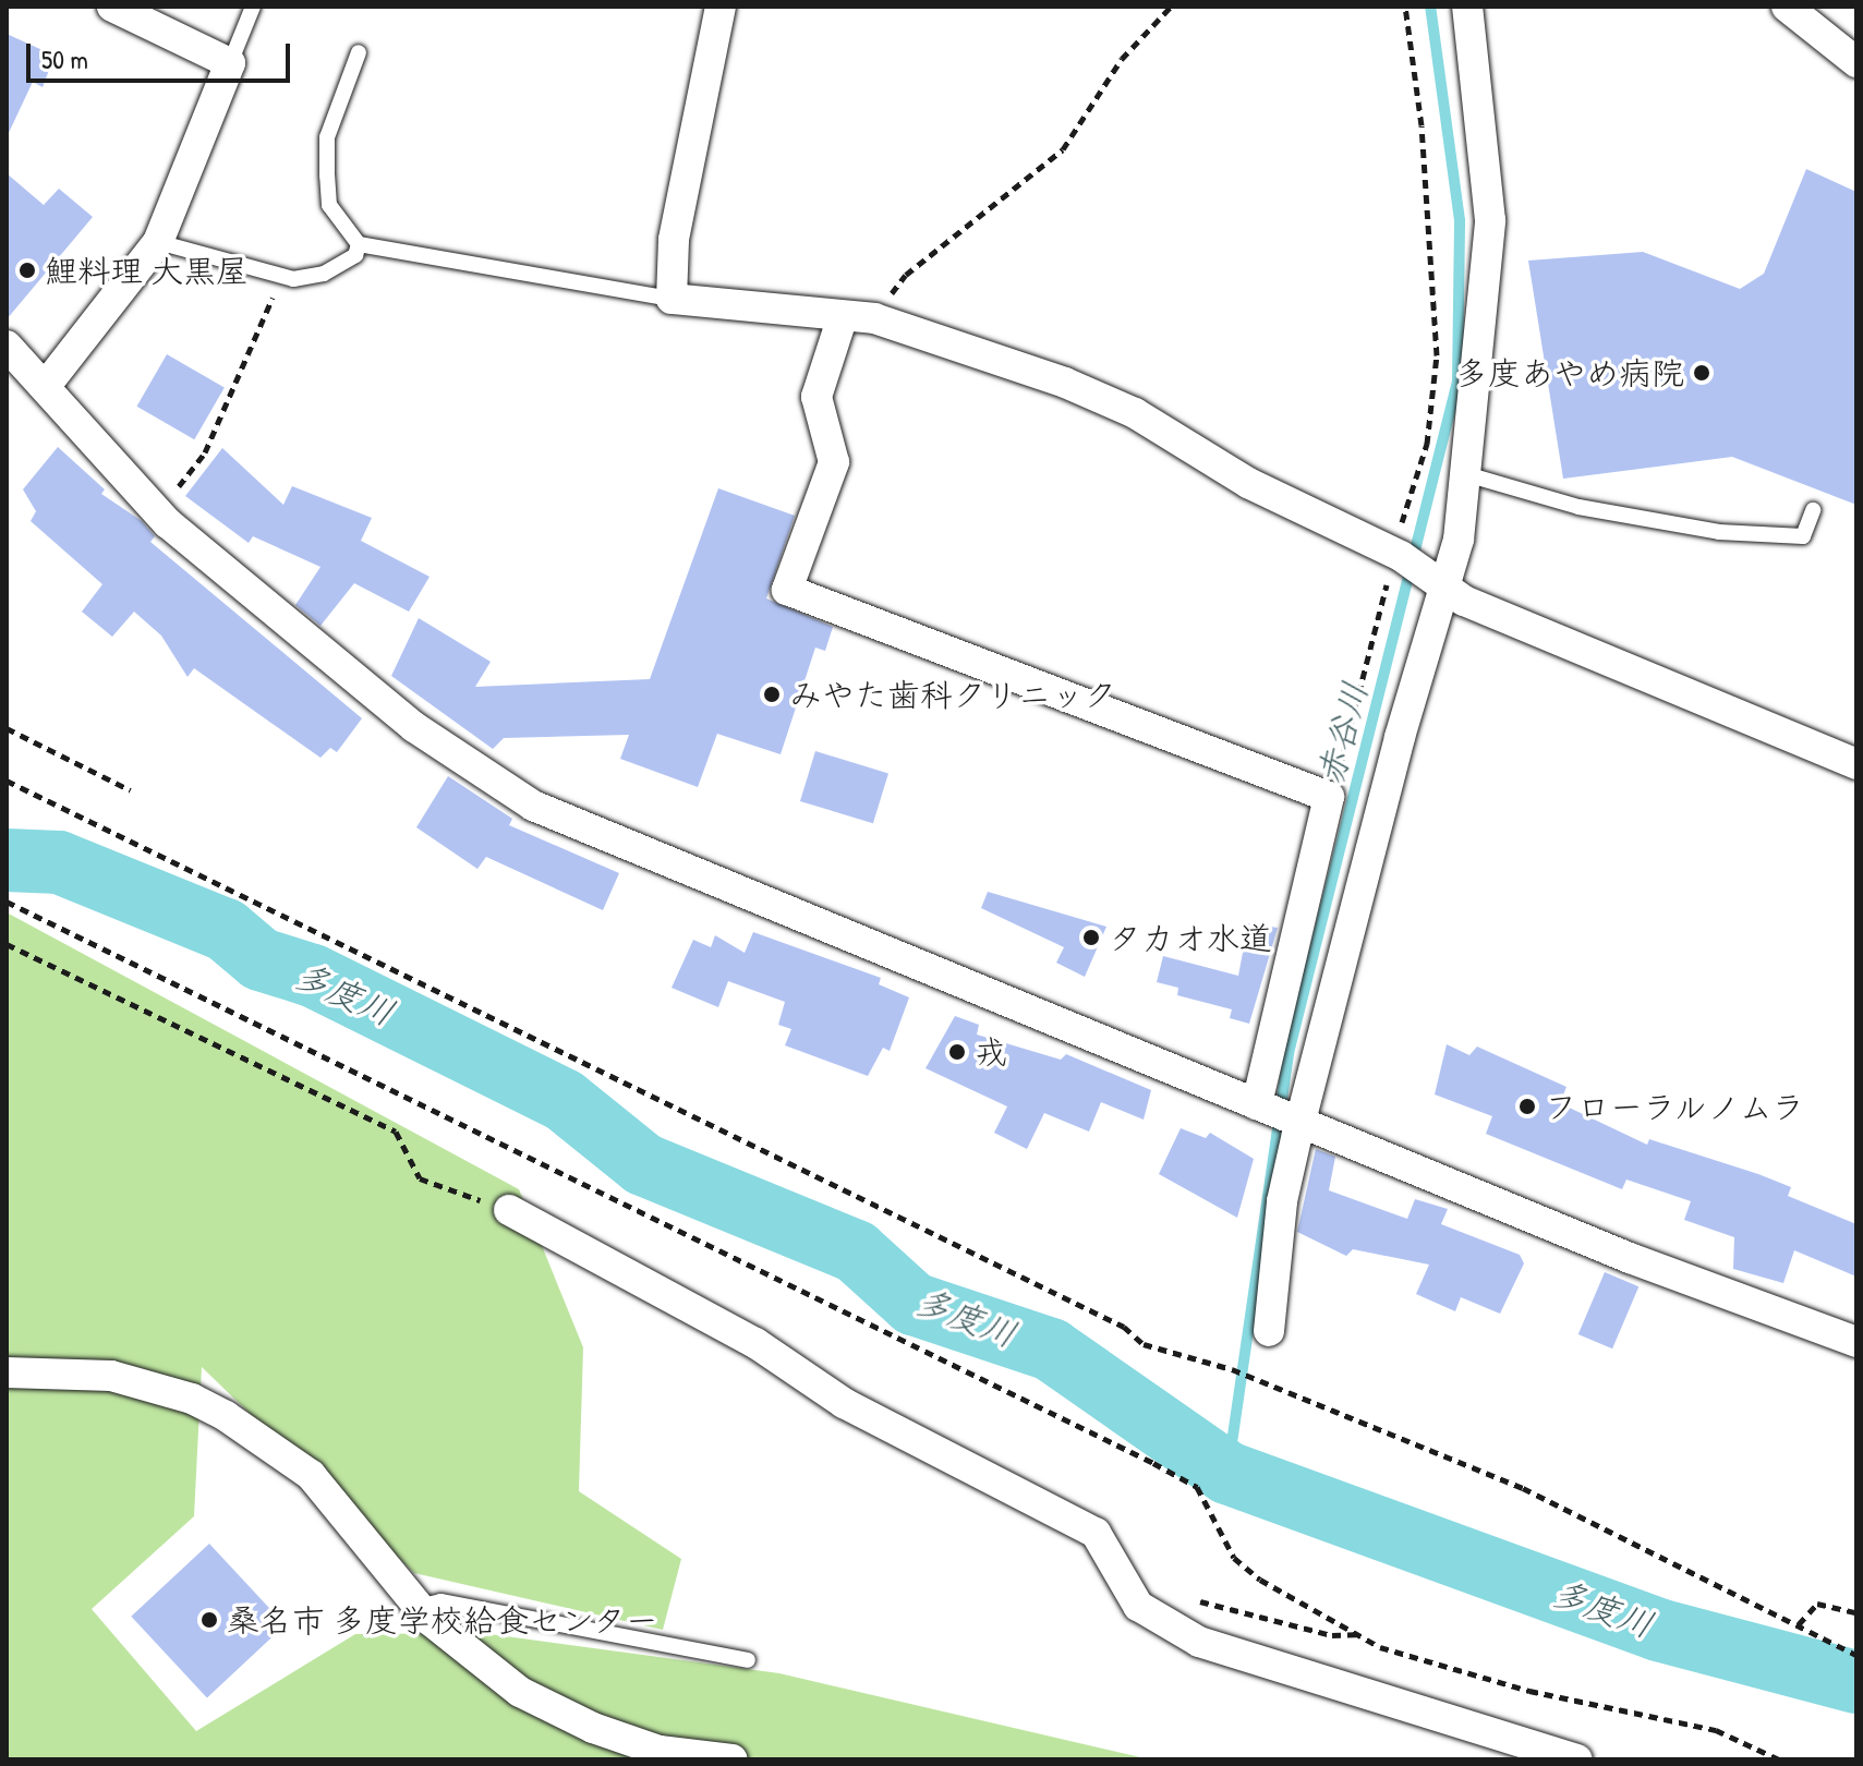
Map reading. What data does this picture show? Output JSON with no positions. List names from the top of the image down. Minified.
{"water":["赤谷川","多度川"],"places":["鯉料理 大黒屋","多度あやめ病院","みやた歯科クリニック","タカオ水道","戎","フローラルノムラ","桑名市 多度学校給食センター"],"scale_bar":"50 m"}
